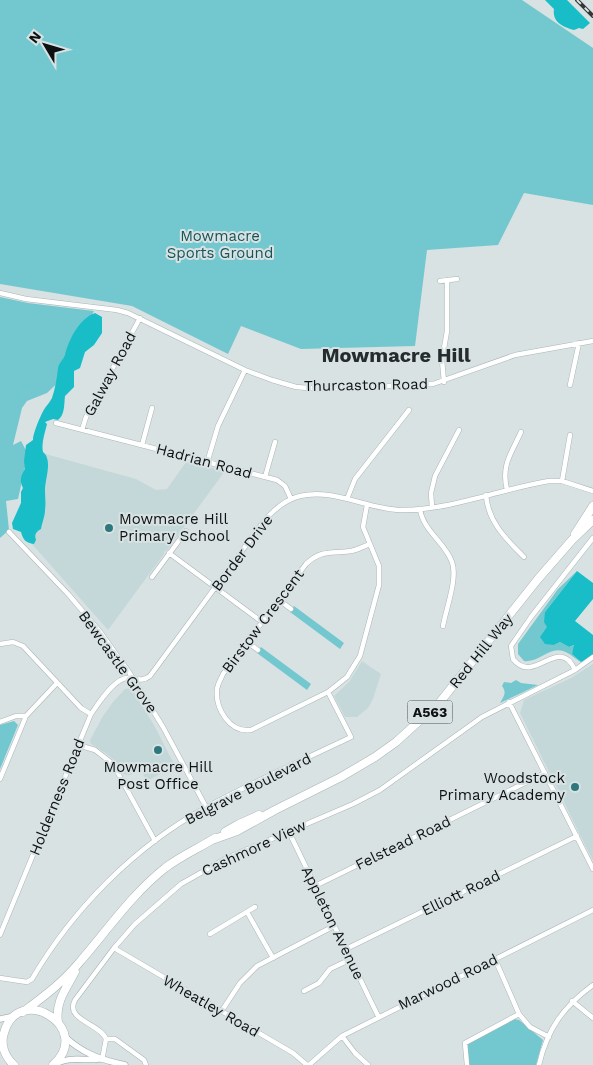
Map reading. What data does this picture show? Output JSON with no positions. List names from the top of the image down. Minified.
{"streets":{"highway":["Red Hill Way","A563"],"street":["Galway Road","Thurcaston Road","Hadrian Road","Border Drive","Birstow Crescent","Bewcastle Grove","Belgrave Boulevard","Holderness Road","Felstead Road","Cashmore View","Elliott Road","Appleton Avenue","Marwood Road","Wheatley Road"]},"crossings":[["Galway Road","Thurcaston Road"],["Galway Road","Hadrian Road"],["Hadrian Road","Border Drive"],["Border Drive","Bewcastle Grove"],["Border Drive","Holderness Road"],["Birstow Crescent","Belgrave Boulevard"],["Bewcastle Grove","Belgrave Boulevard"],["Bewcastle Grove","Holderness Road"],["Felstead Road","Appleton Avenue"],["Cashmore View","Appleton Avenue"],["Cashmore View","Wheatley Road"],["Elliott Road","Appleton Avenue"],["Appleton Avenue","Marwood Road"],["Marwood Road","Wheatley Road"]],"districts":["Mowmacre Hill"],"parks":["Mowmacre Sports Ground"],"places":["Mowmacre Hill Primary School","Mowmacre Hill Post Office","Woodstock Primary Academy"],"north":"top left"}
